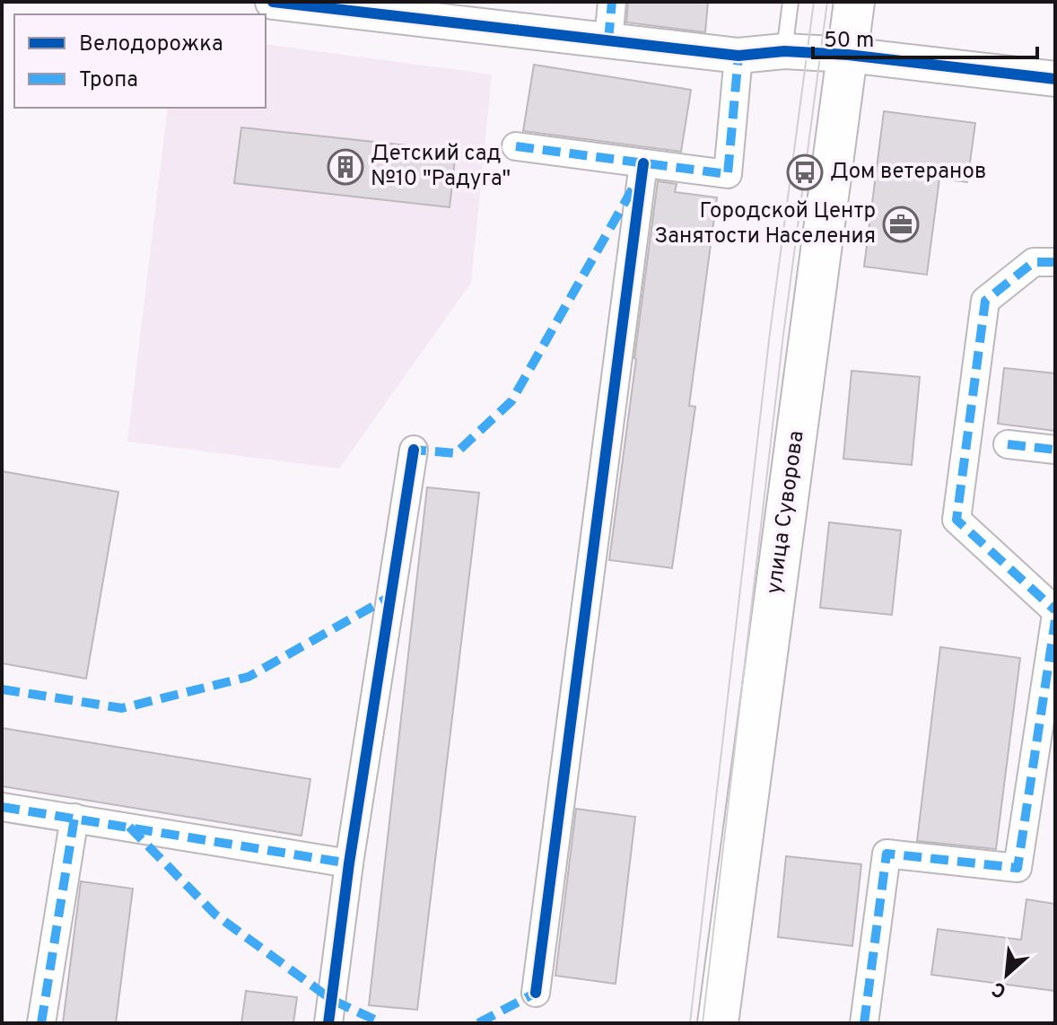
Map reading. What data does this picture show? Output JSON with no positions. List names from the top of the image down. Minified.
{"streets":{"main road":["улица Суворова"]},"places":{"building":["Детский сад №10 \"Радуга\""],"bus stop":["Дом ветеранов"],"office":["Городской Центр Занятости Населения"]},"legend":["Велодорожка","Тропа"],"scale_bar":"50 m","north":"bottom left"}
